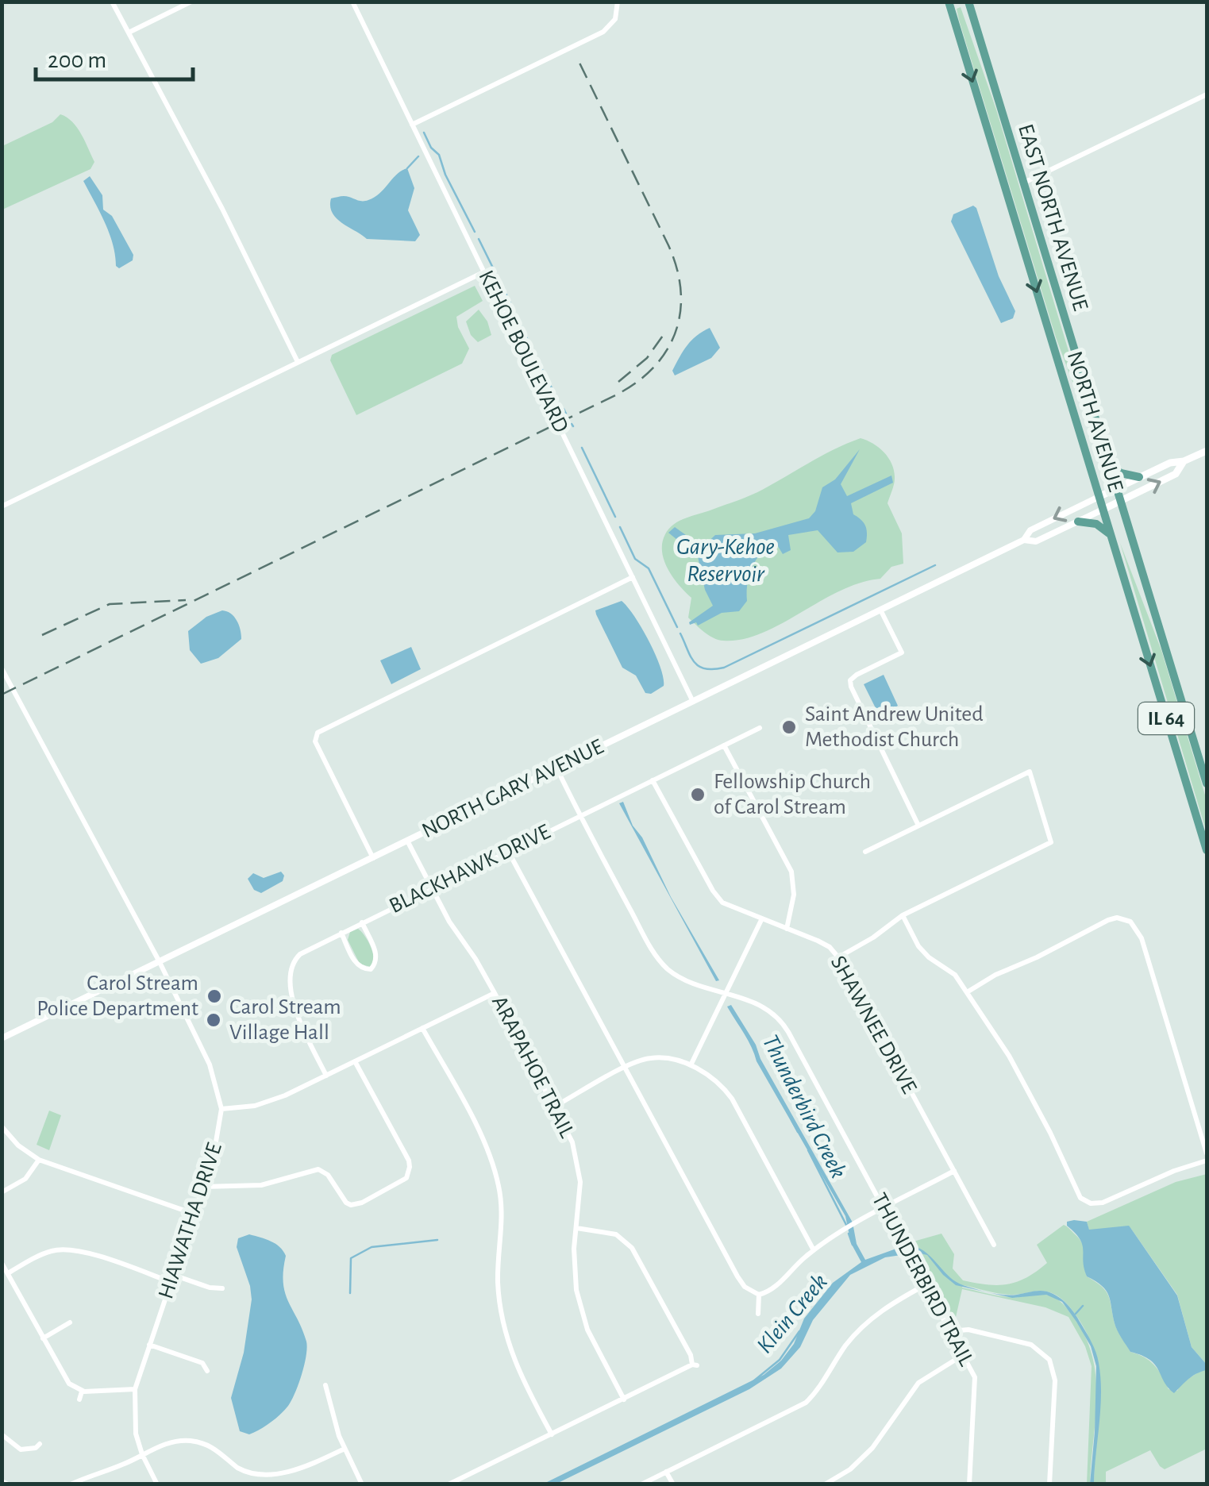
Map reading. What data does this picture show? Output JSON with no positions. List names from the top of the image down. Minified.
{"streets":{"main road":["EAST NORTH AVENUE","NORTH AVENUE","IL 64","NORTH GARY AVENUE"],"street":["KEHOE BOULEVARD","BLACKHAWK DRIVE","SHAWNEE DRIVE","ARAPAHOE TRAIL","HIAWATHA DRIVE","THUNDERBIRD TRAIL"]},"crossings":[["EAST NORTH AVENUE","NORTH AVENUE"],["EAST NORTH AVENUE","NORTH GARY AVENUE"],["KEHOE BOULEVARD","NORTH GARY AVENUE"],["NORTH AVENUE","NORTH GARY AVENUE"],["NORTH GARY AVENUE","ARAPAHOE TRAIL"],["NORTH GARY AVENUE","HIAWATHA DRIVE"],["NORTH GARY AVENUE","THUNDERBIRD TRAIL"],["BLACKHAWK DRIVE","SHAWNEE DRIVE"],["BLACKHAWK DRIVE","ARAPAHOE TRAIL"],["BLACKHAWK DRIVE","THUNDERBIRD TRAIL"]],"water":["Gary-Kehoe Reservoir","Thunderbird Creek","Klein Creek"],"places":["Saint Andrew United Methodist Church","Fellowship Church of Carol Stream","Carol Stream Police Department","Carol Stream Village Hall"],"scale_bar":"200 m"}
